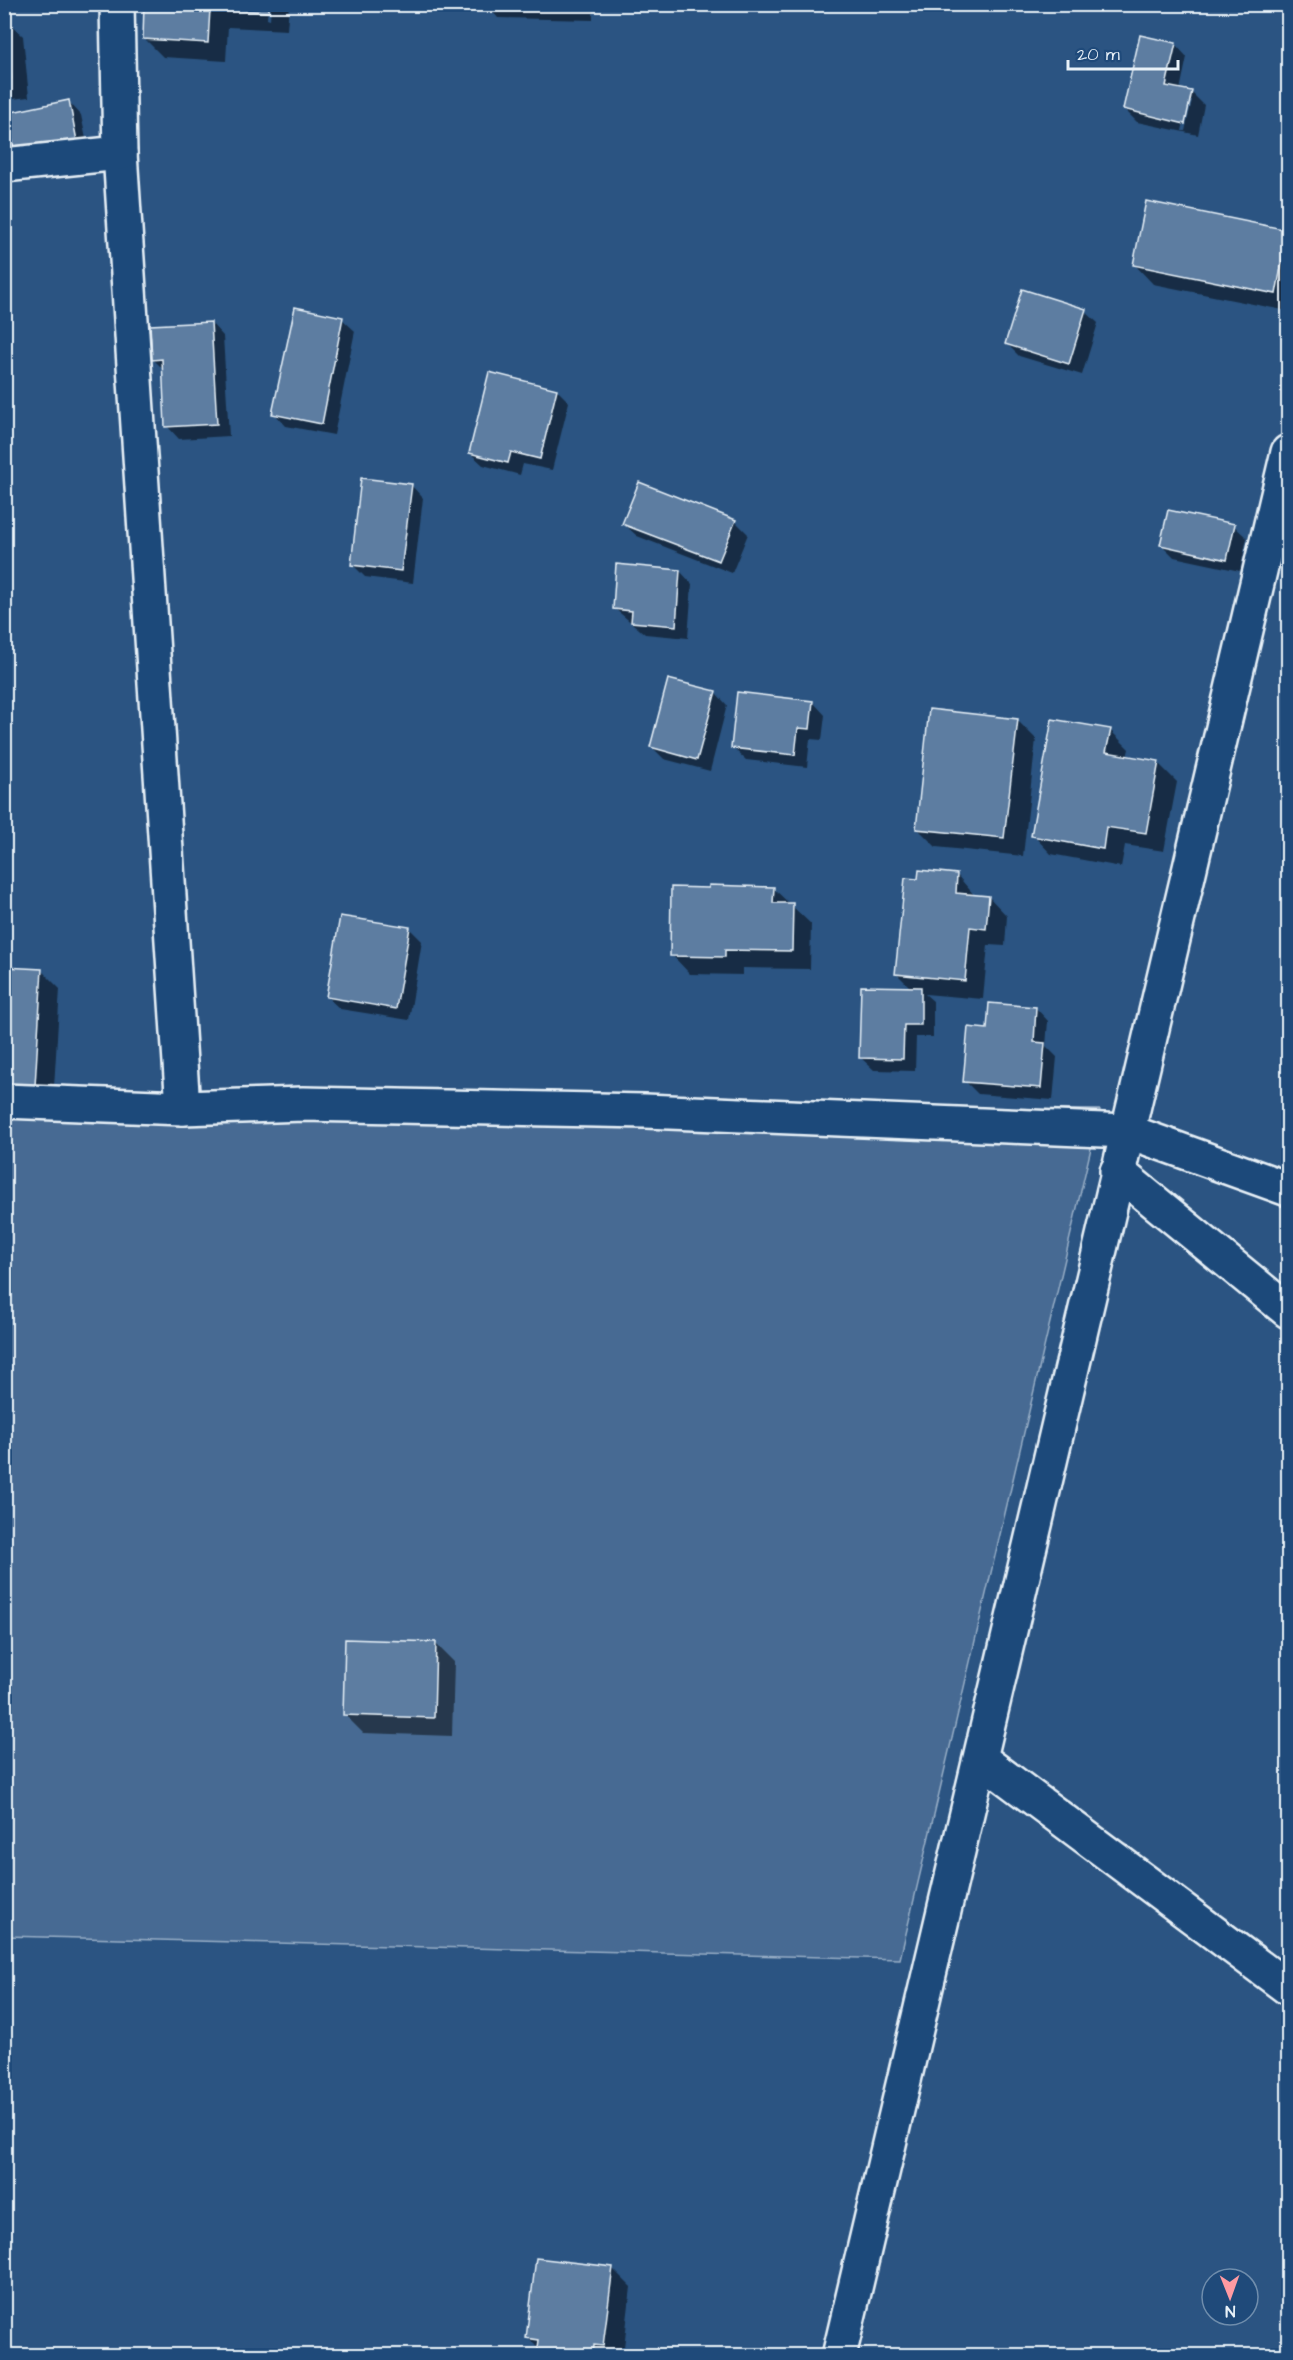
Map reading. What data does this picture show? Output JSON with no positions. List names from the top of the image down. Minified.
{"scale_bar":"20 m","north":"bottom"}
